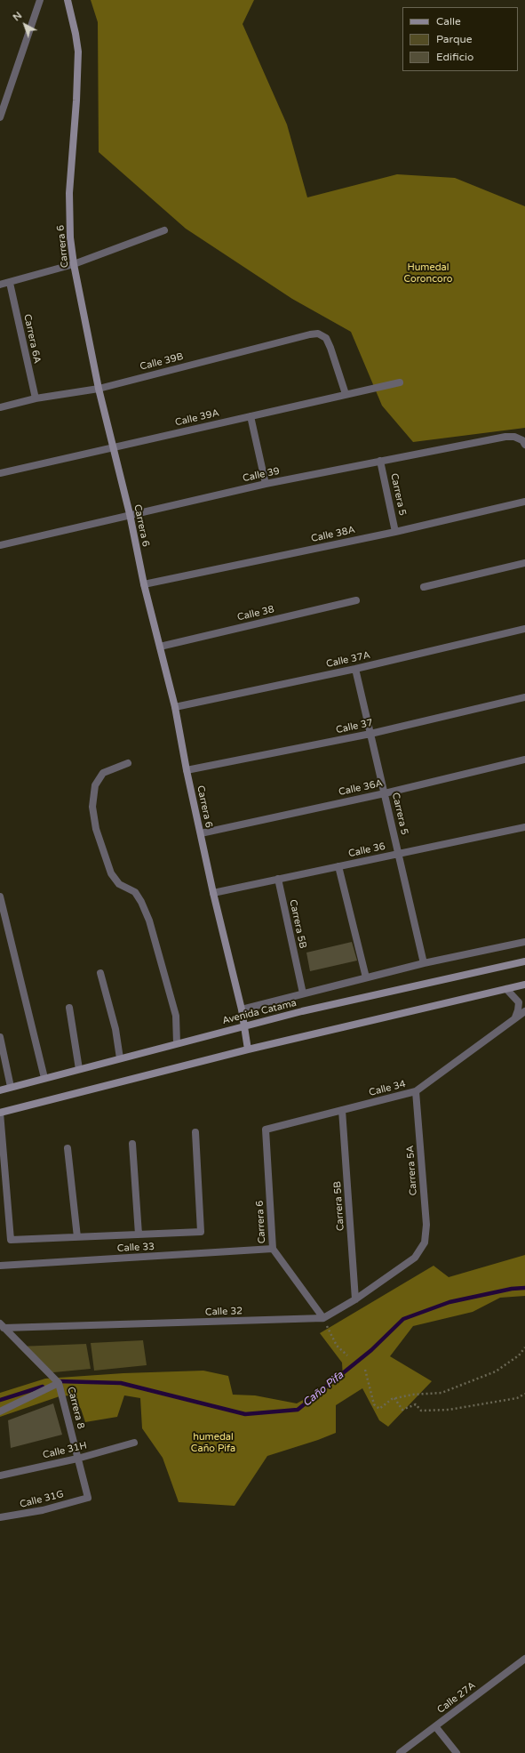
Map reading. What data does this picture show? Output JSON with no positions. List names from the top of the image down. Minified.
{"streets":{"main road":["Carrera 6","Avenida Catama"],"street":["Carrera 6A","Calle 39B","Calle 39A","Calle 39","Carrera 5","Calle 38A","Calle 38","Calle 37A","Calle 37","Calle 36A","Calle 36","Carrera 5B","Calle 34","Carrera 5A","Calle 33","Calle 32","Carrera 8","Calle 31H","Calle 31G","Calle 27A"]},"crossings":[["Carrera 6","Calle 39B"],["Carrera 6","Calle 39A"],["Carrera 6","Calle 39"],["Carrera 6","Calle 38A"],["Carrera 6","Calle 38"],["Carrera 6","Calle 37A"],["Carrera 6","Calle 37"],["Carrera 6","Calle 36A"],["Carrera 6","Calle 36"],["Carrera 6","Avenida Catama"],["Carrera 6","Calle 34"],["Carrera 6","Calle 33"],["Carrera 6","Calle 32"],["Carrera 6A","Calle 39B"],["Calle 39B","Calle 39A"],["Calle 39","Carrera 5"],["Carrera 5","Calle 38A"],["Carrera 5","Calle 37A"],["Carrera 5","Calle 37"],["Carrera 5","Calle 36A"],["Carrera 5","Calle 36"],["Carrera 5","Avenida Catama"],["Calle 36","Carrera 5B"],["Carrera 5B","Avenida Catama"],["Carrera 5B","Calle 34"],["Carrera 5B","Calle 32"],["Calle 34","Carrera 5A"],["Carrera 5A","Calle 32"],["Calle 32","Carrera 8"],["Carrera 8","Calle 31H"],["Carrera 8","Calle 31G"]],"water":["Caño Pifa"],"parks":["Humedal Coroncoro","humedal Caño Pifa"],"legend":["Calle","Parque","Edificio"],"north":"top left"}
